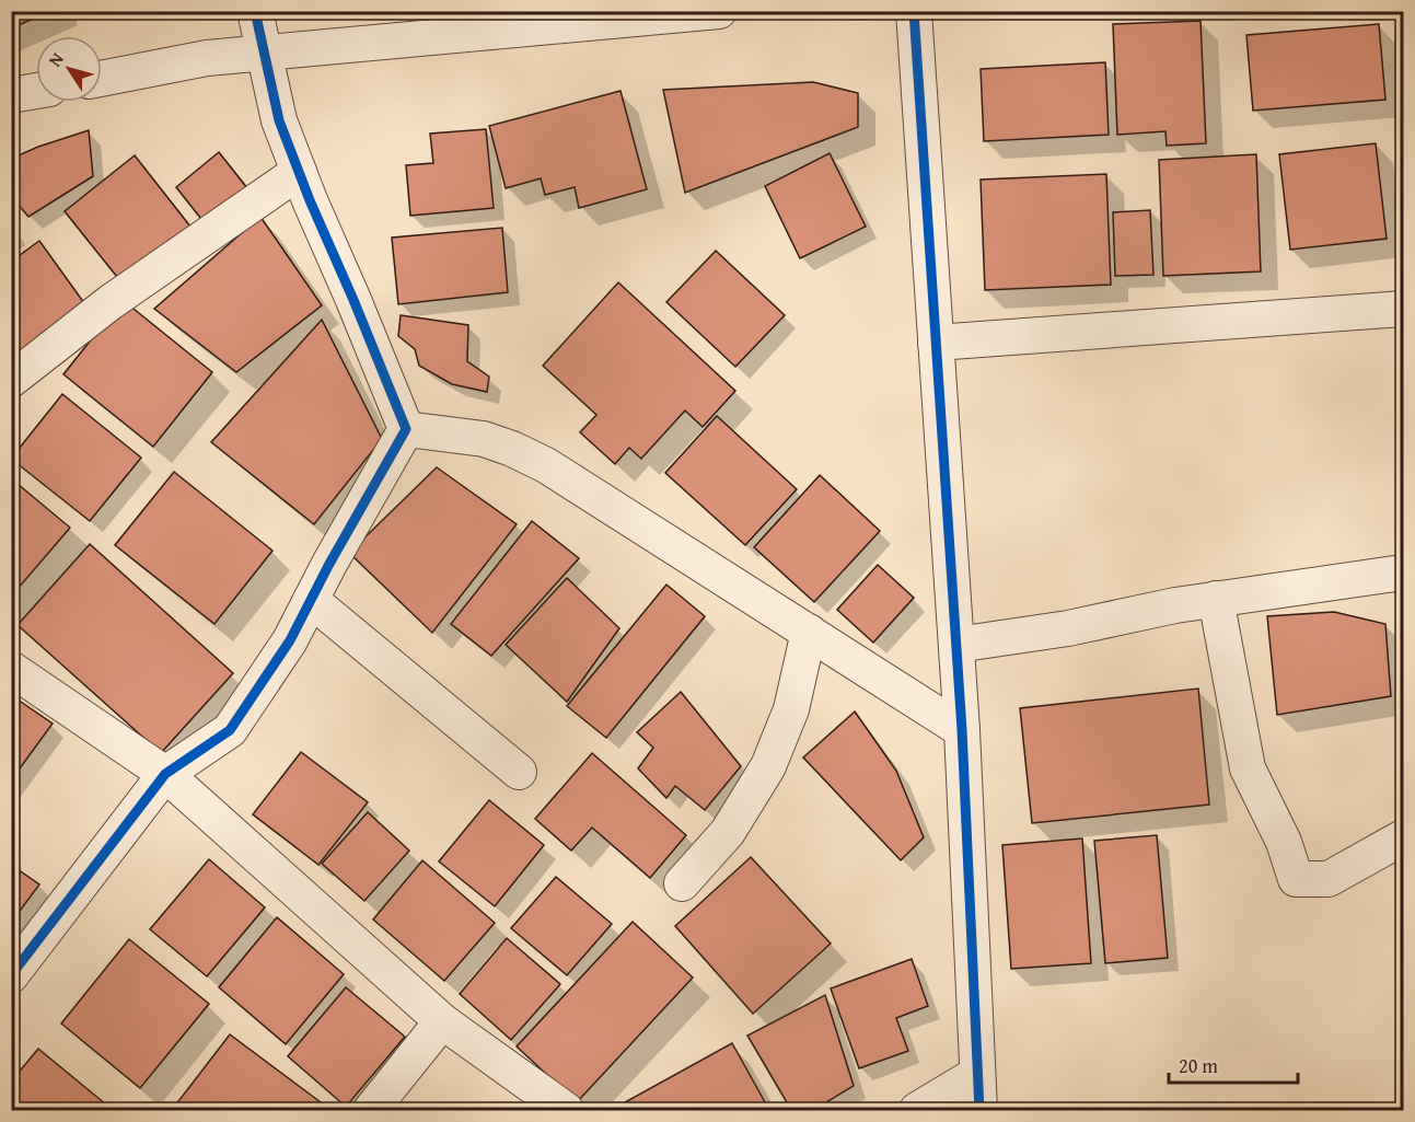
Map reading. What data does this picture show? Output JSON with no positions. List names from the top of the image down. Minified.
{"scale_bar":"20 m","north":"top left"}
